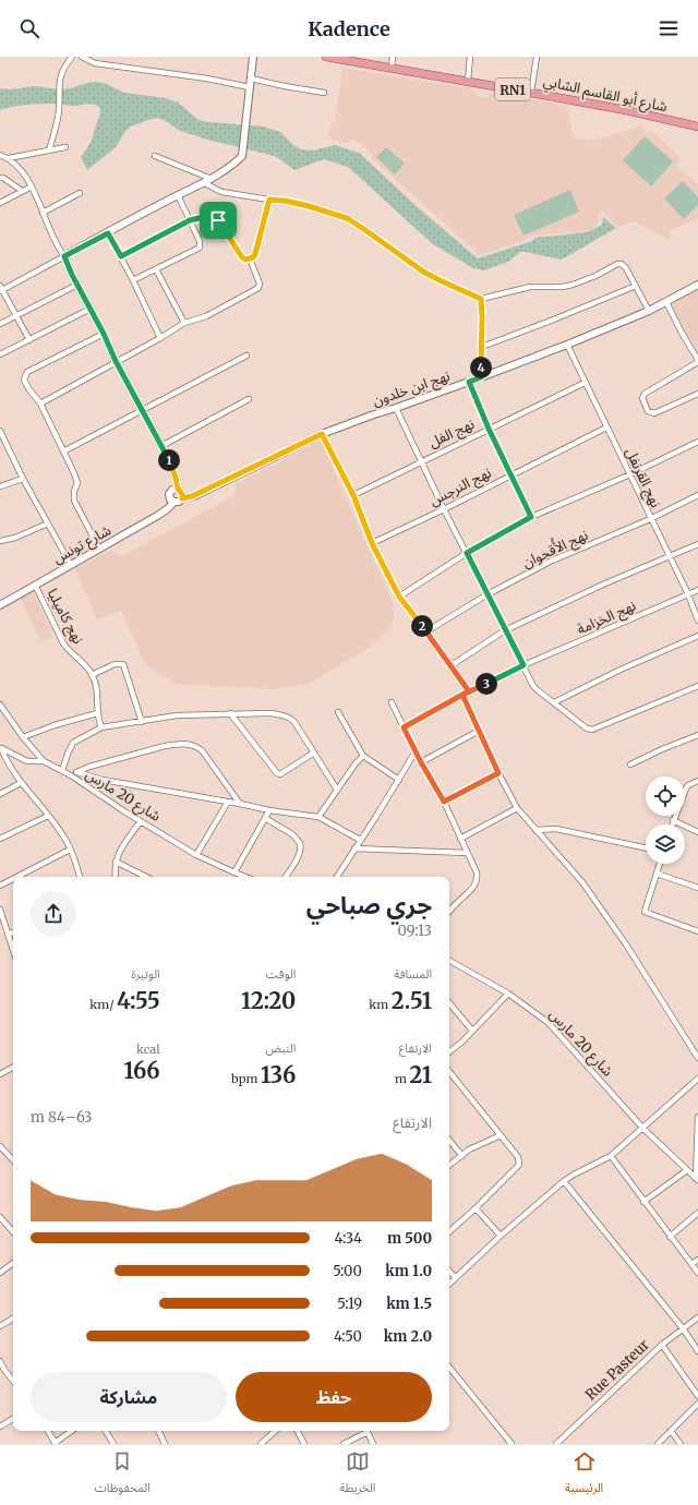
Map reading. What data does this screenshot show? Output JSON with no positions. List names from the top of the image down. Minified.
{"streets":{"main road":["RN1","شارع أبو القاسم الشابي"],"street":["نهج ابن خلدون","نهج الفل","نهج القرنفل","نهج النرجس","شارع تونس","نهج الأُقحوان","نهج كاميليا","نهج الخزامة","شارع 20 مارس","Rue Pasteur"]},"crossings":[["نهج ابن خلدون","نهج القرنفل"],["نهج ابن خلدون","شارع تونس"],["نهج الفل","نهج القرنفل"],["نهج القرنفل","نهج النرجس"],["نهج القرنفل","نهج الأُقحوان"],["نهج القرنفل","نهج الخزامة"],["شارع تونس","نهج كاميليا"]],"page":{"header":"Kadence","pins":["4","1","2","3"],"heading":["جري صباحي","09:13"],"stats":[["المسافة","2.51 km"],["الوقت","12:20"],["الوتيرة","4:55 /km"],["الارتفاع","21 m"],["النبض","136 bpm"],["kcal","166"]],"chart":["الارتفاع","63–84 m"],"list":[{"name":"500 m","note":"4:34"},{"name":"1.0 km","note":"5:00"},{"name":"1.5 km","note":"5:19"},{"name":"2.0 km","note":"4:50"}],"buttons":["حفظ","مشاركة"],"tabs":["الرئيسية","الخريطة","المحفوظات"]}}
